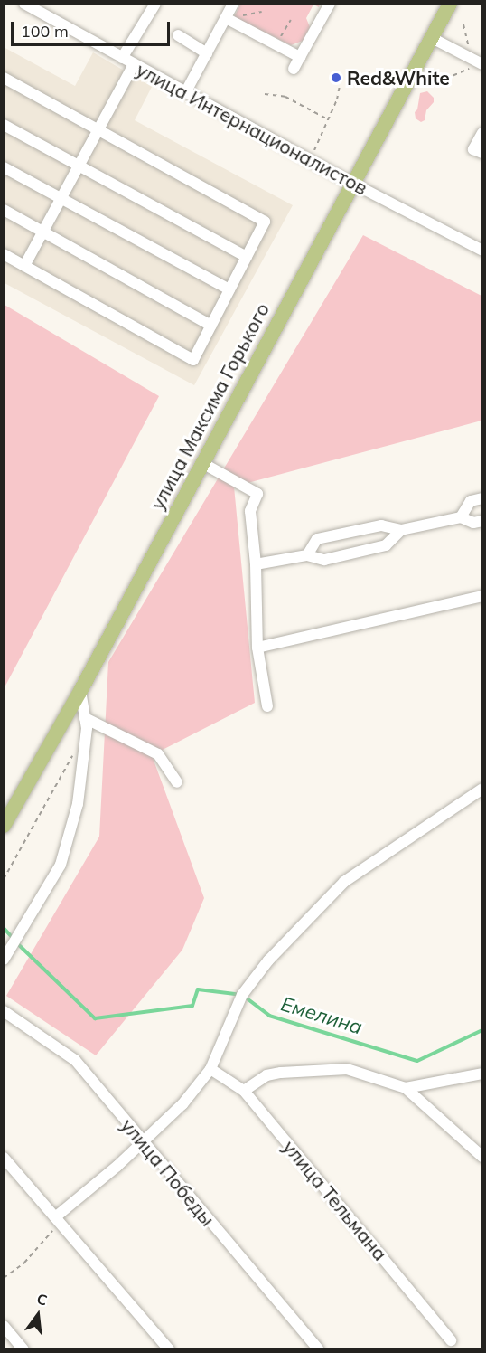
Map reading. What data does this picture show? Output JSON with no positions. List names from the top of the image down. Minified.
{"streets":{"main road":["улица Максима Горького"],"street":["улица Интернационалистов","улица Победы","улица Тельмана"]},"crossings":[["улица Интернационалистов","улица Максима Горького"]],"water":["Емелина"],"places":["Red&White"],"scale_bar":"100 m","north":"top"}
